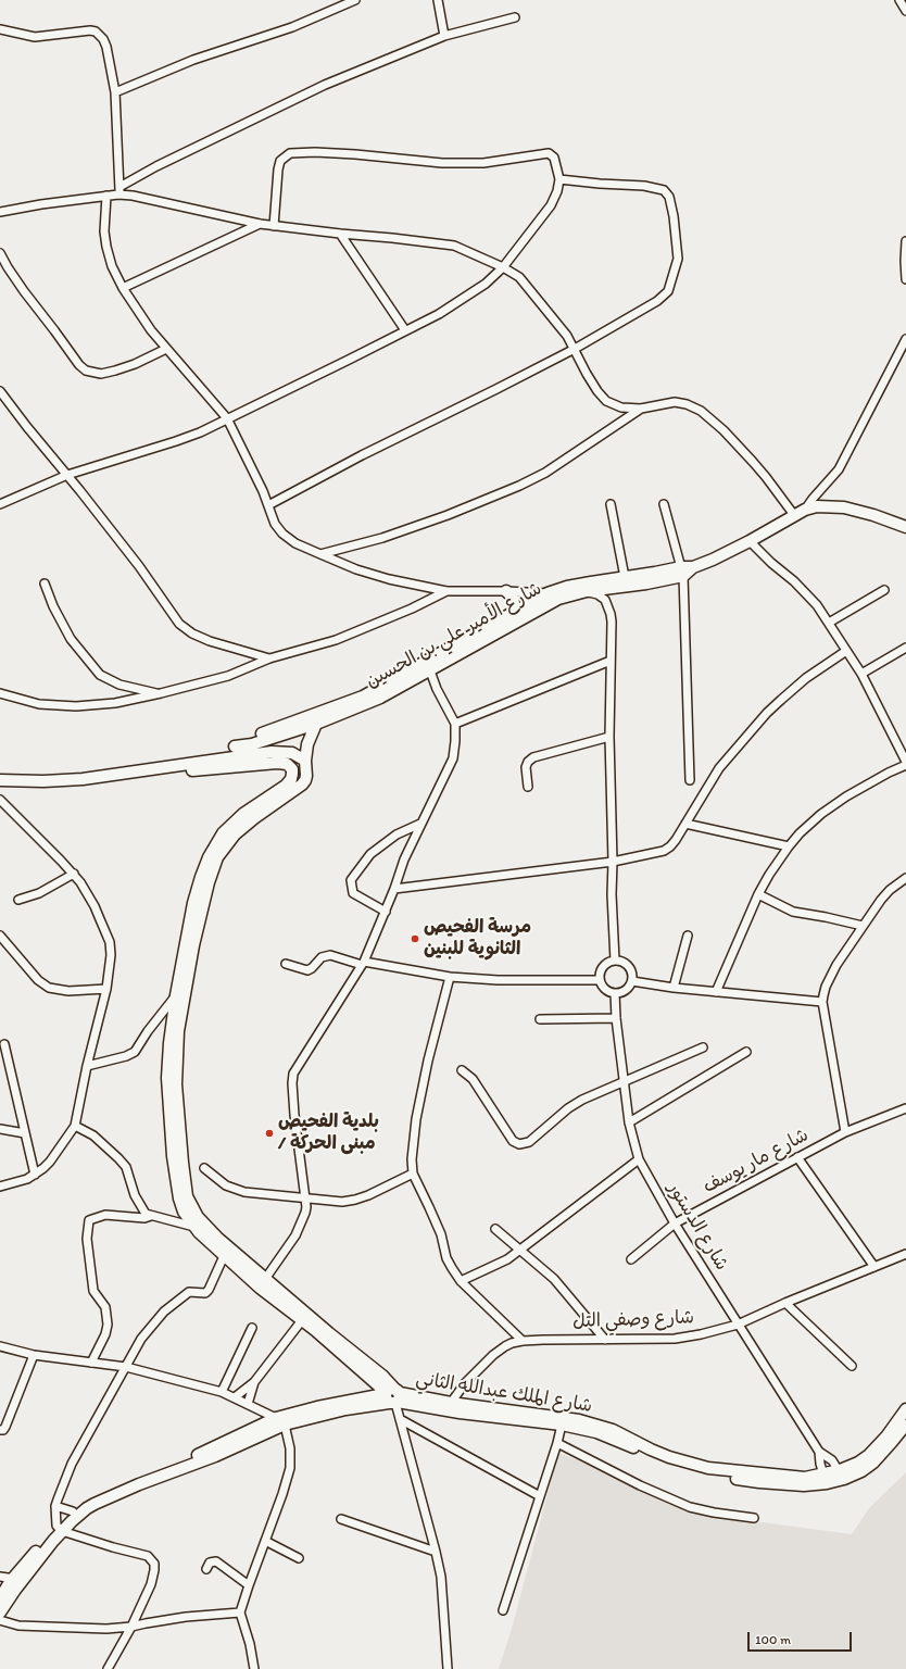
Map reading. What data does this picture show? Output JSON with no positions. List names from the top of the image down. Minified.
{"streets":{"street":["شارع الأمير علي بن الحسين","شارع مار يوسف","شارع الدستور","شارع وصفي التل","شارع الملك عبدالله الثاني"]},"crossings":[["شارع مار يوسف","شارع الدستور"],["شارع الدستور","شارع وصفي التل"],["شارع الدستور","شارع الملك عبدالله الثاني"],["شارع وصفي التل","شارع الملك عبدالله الثاني"]],"places":["مرسة الفحيص الثانوية للبنين","بلدية الفحيص / مبنى الحركة"],"scale_bar":"100 m"}
